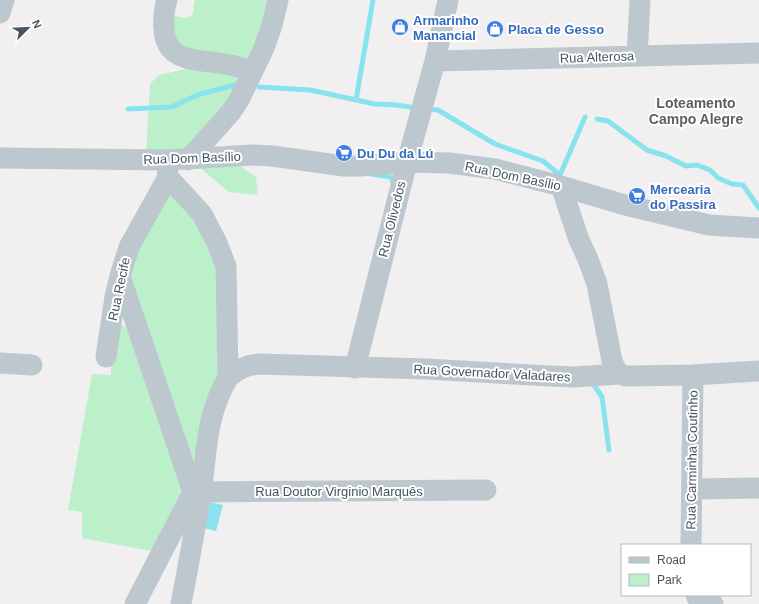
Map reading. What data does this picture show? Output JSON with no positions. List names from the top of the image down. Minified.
{"streets":{"street":["Rua Alterosa","Rua Dom Basílio","Rua Olivedos","Rua Recife","Rua Governador Valadares","Rua Carminha Coutinho","Rua Doutor Virginio Marquês"]},"crossings":[["Rua Alterosa","Rua Olivedos"],["Rua Dom Basílio","Rua Olivedos"],["Rua Dom Basílio","Rua Recife"],["Rua Olivedos","Rua Governador Valadares"],["Rua Governador Valadares","Rua Carminha Coutinho"]],"districts":["Loteamento Campo Alegre"],"places":{"shop":["Armarinho Manancial","Placa de Gesso"],"supermarket":["Du Du da Lú","Mercearia do Passira"]},"legend":["Road","Park"],"north":"top right"}
